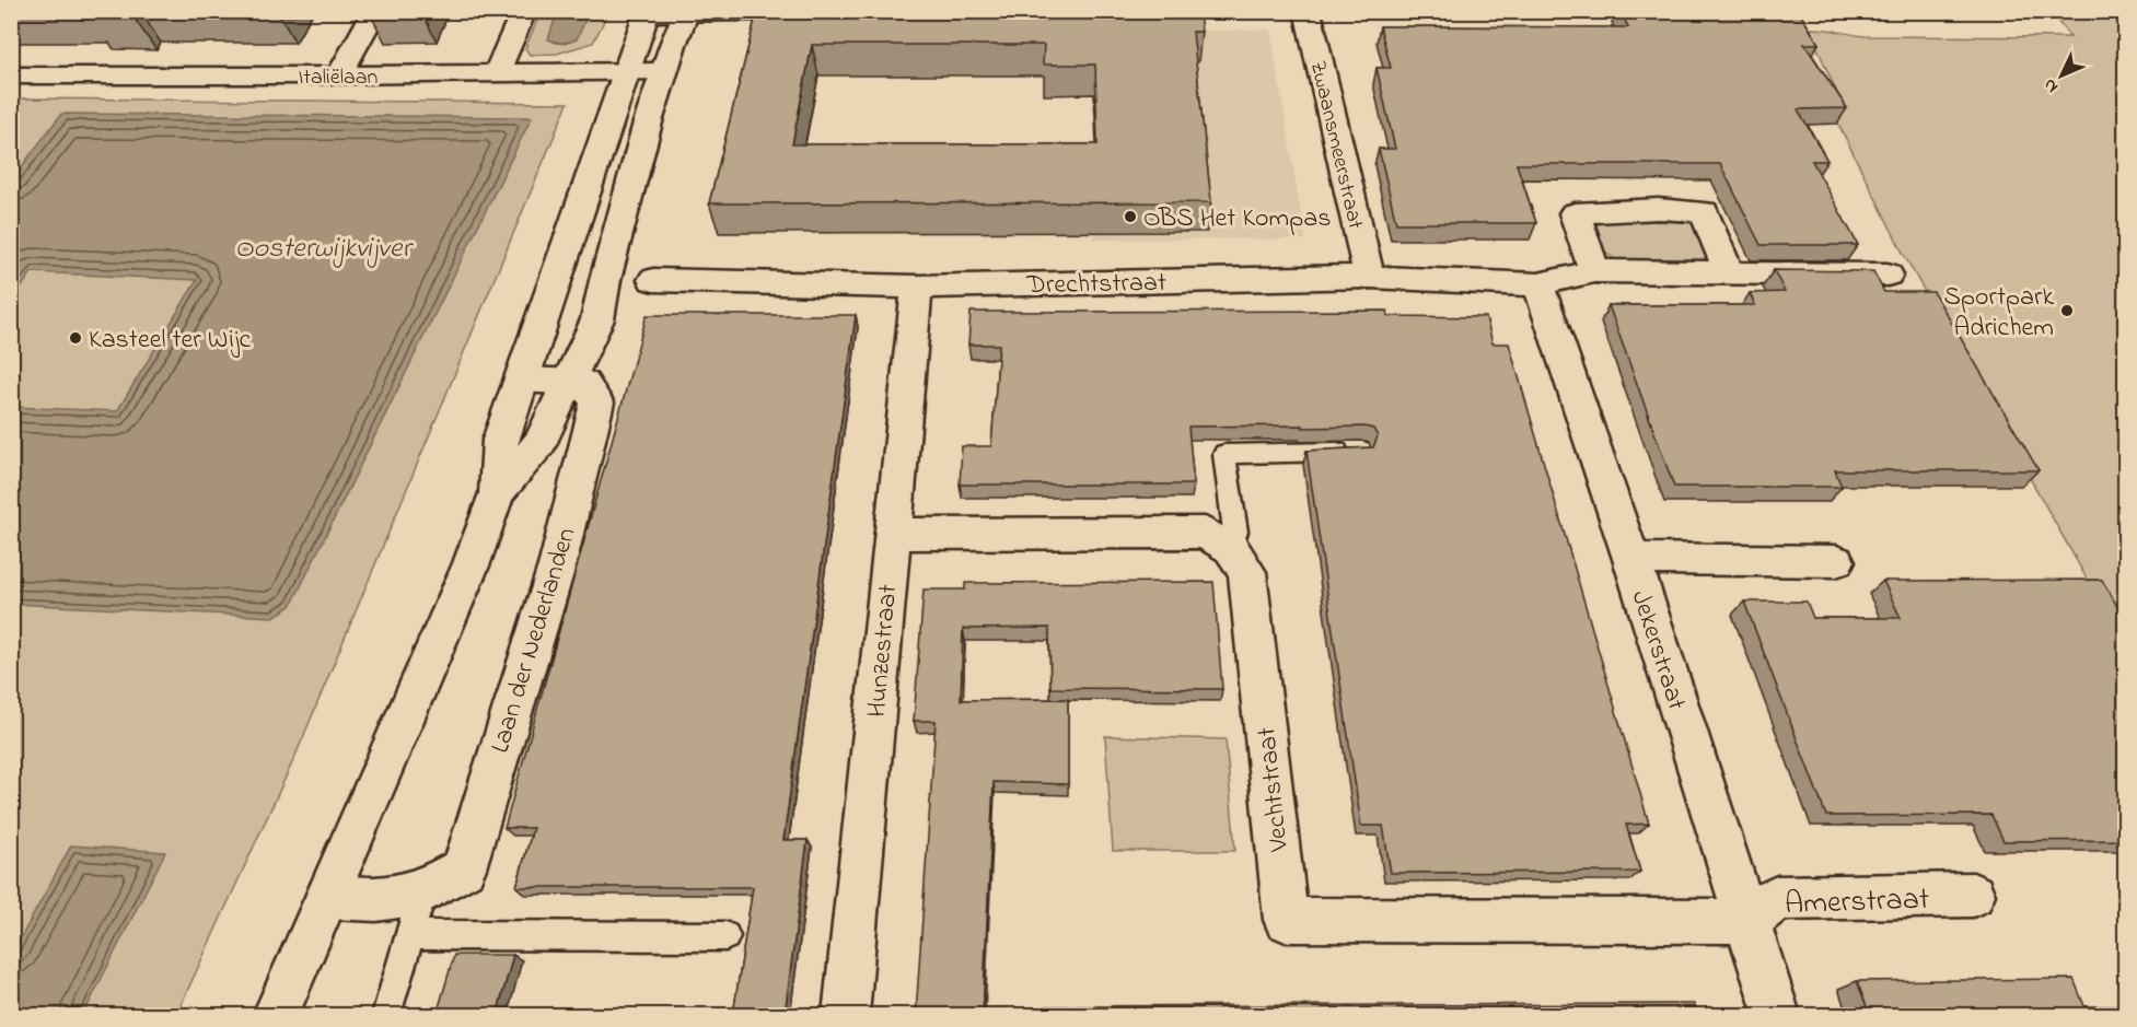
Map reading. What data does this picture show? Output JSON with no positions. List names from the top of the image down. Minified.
{"streets":{"street":["Italiëlaan","Zwaansmeerstraat","Drechtstraat","Laan der Nederlanden","Jekerstraat","Hunzestraat","Vechtstraat","Amerstraat"]},"crossings":[["Zwaansmeerstraat","Drechtstraat"],["Drechtstraat","Jekerstraat"],["Drechtstraat","Hunzestraat"],["Jekerstraat","Vechtstraat"],["Jekerstraat","Amerstraat"],["Vechtstraat","Amerstraat"]],"water":["Oosterwijkvijver"],"places":["OBS Het Kompas","Sportpark Adrichem","Kasteel ter Wijc"],"north":"bottom left"}
